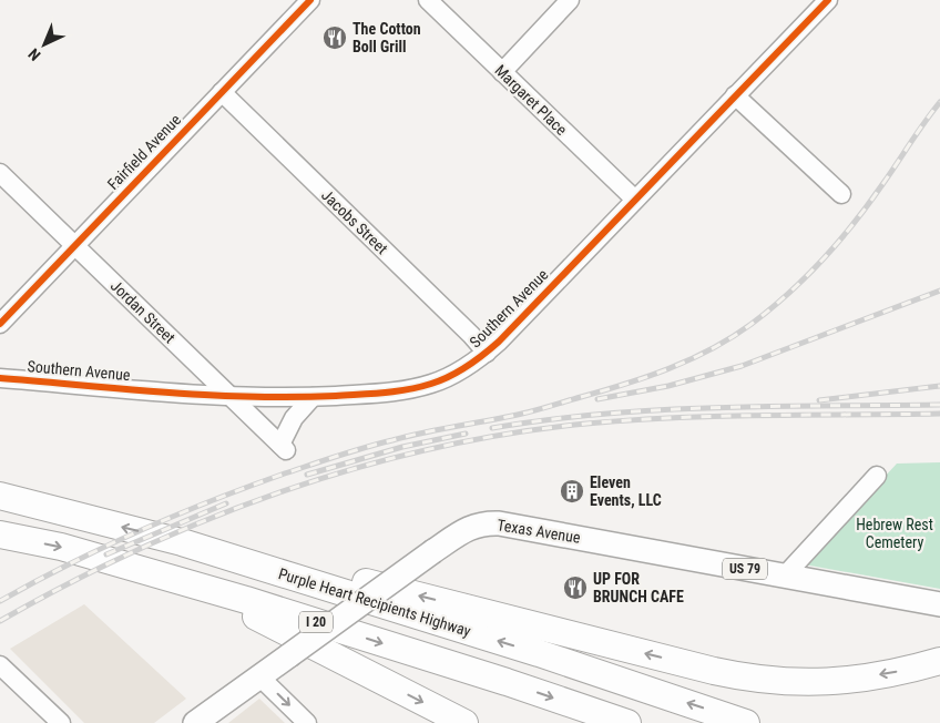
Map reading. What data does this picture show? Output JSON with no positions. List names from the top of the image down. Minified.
{"streets":{"highway":["Purple Heart Recipients Highway","I 20"],"main road":["Texas Avenue","US 79"],"street":["Margaret Place","Fairfield Avenue","Jacobs Street","Southern Avenue","Jordan Street"]},"crossings":[["Margaret Place","Southern Avenue"],["Fairfield Avenue","Jacobs Street"],["Fairfield Avenue","Jordan Street"],["Jacobs Street","Southern Avenue"],["Southern Avenue","Jordan Street"]],"parks":["Hebrew Rest Cemetery"],"places":{"restaurant":["The Cotton Boll Grill","UP FOR BRUNCH CAFE"],"building":["Eleven Events, LLC"]},"north":"bottom left"}
